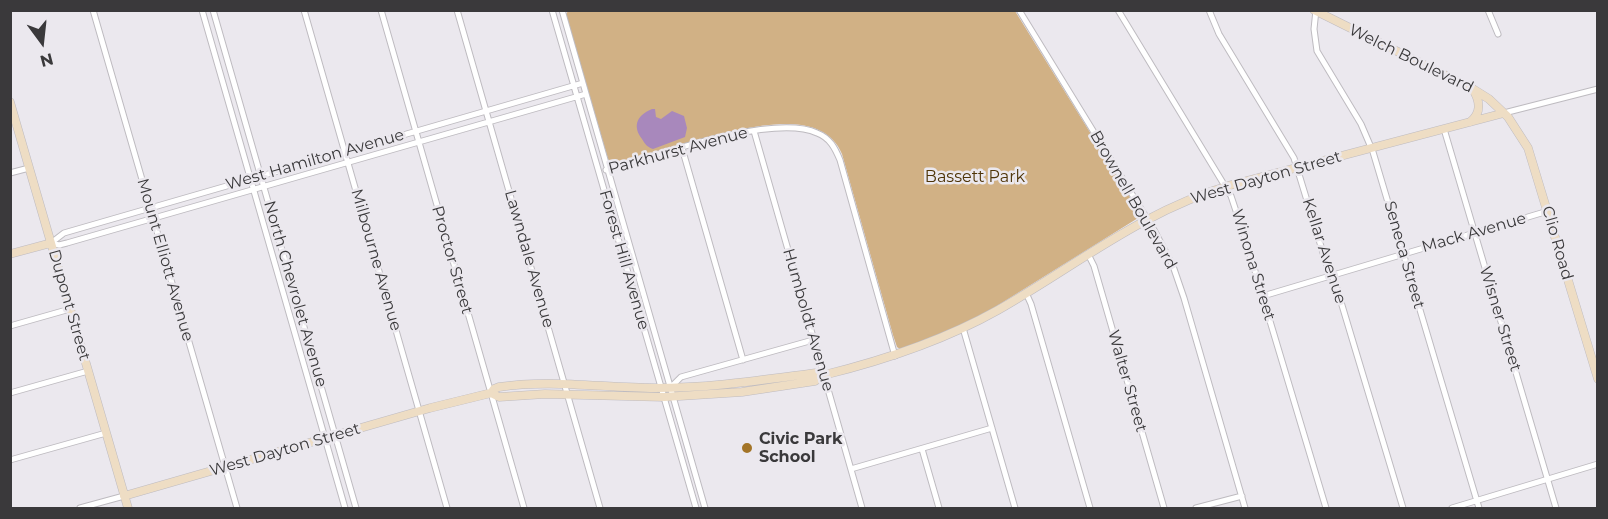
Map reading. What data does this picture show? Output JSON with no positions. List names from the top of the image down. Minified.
{"streets":{"street":["Welch Boulevard","Parkhurst Avenue","West Hamilton Avenue","West Dayton Street","Brownell Boulevard","Mack Avenue","Clio Road","Kellar Avenue","Seneca Street","Lawndale Avenue","Mount Elliott Avenue","Milbourne Avenue","Proctor Street","Forest Hill Avenue","Winona Street","North Chevrolet Avenue","Dupont Street","Wisner Street","Humboldt Avenue","Walter Street"]},"crossings":[["Welch Boulevard","West Dayton Street"],["Welch Boulevard","Clio Road"],["Welch Boulevard","Seneca Street"],["Parkhurst Avenue","West Dayton Street"],["Parkhurst Avenue","Forest Hill Avenue"],["Parkhurst Avenue","Humboldt Avenue"],["West Hamilton Avenue","Lawndale Avenue"],["West Hamilton Avenue","Mount Elliott Avenue"],["West Hamilton Avenue","Milbourne Avenue"],["West Hamilton Avenue","Proctor Street"],["West Hamilton Avenue","Forest Hill Avenue"],["West Hamilton Avenue","North Chevrolet Avenue"],["West Hamilton Avenue","Dupont Street"],["West Dayton Street","Brownell Boulevard"],["West Dayton Street","Clio Road"],["West Dayton Street","Kellar Avenue"],["West Dayton Street","Seneca Street"],["West Dayton Street","Lawndale Avenue"],["West Dayton Street","Mount Elliott Avenue"],["West Dayton Street","Milbourne Avenue"],["West Dayton Street","Proctor Street"],["West Dayton Street","Forest Hill Avenue"],["West Dayton Street","Winona Street"],["West Dayton Street","North Chevrolet Avenue"],["West Dayton Street","Dupont Street"],["West Dayton Street","Wisner Street"],["West Dayton Street","Humboldt Avenue"],["West Dayton Street","Walter Street"],["Mack Avenue","Clio Road"],["Mack Avenue","Kellar Avenue"],["Mack Avenue","Seneca Street"],["Mack Avenue","Winona Street"],["Mack Avenue","Wisner Street"]],"parks":["Bassett Park"],"places":["Civic Park School"],"north":"bottom"}
